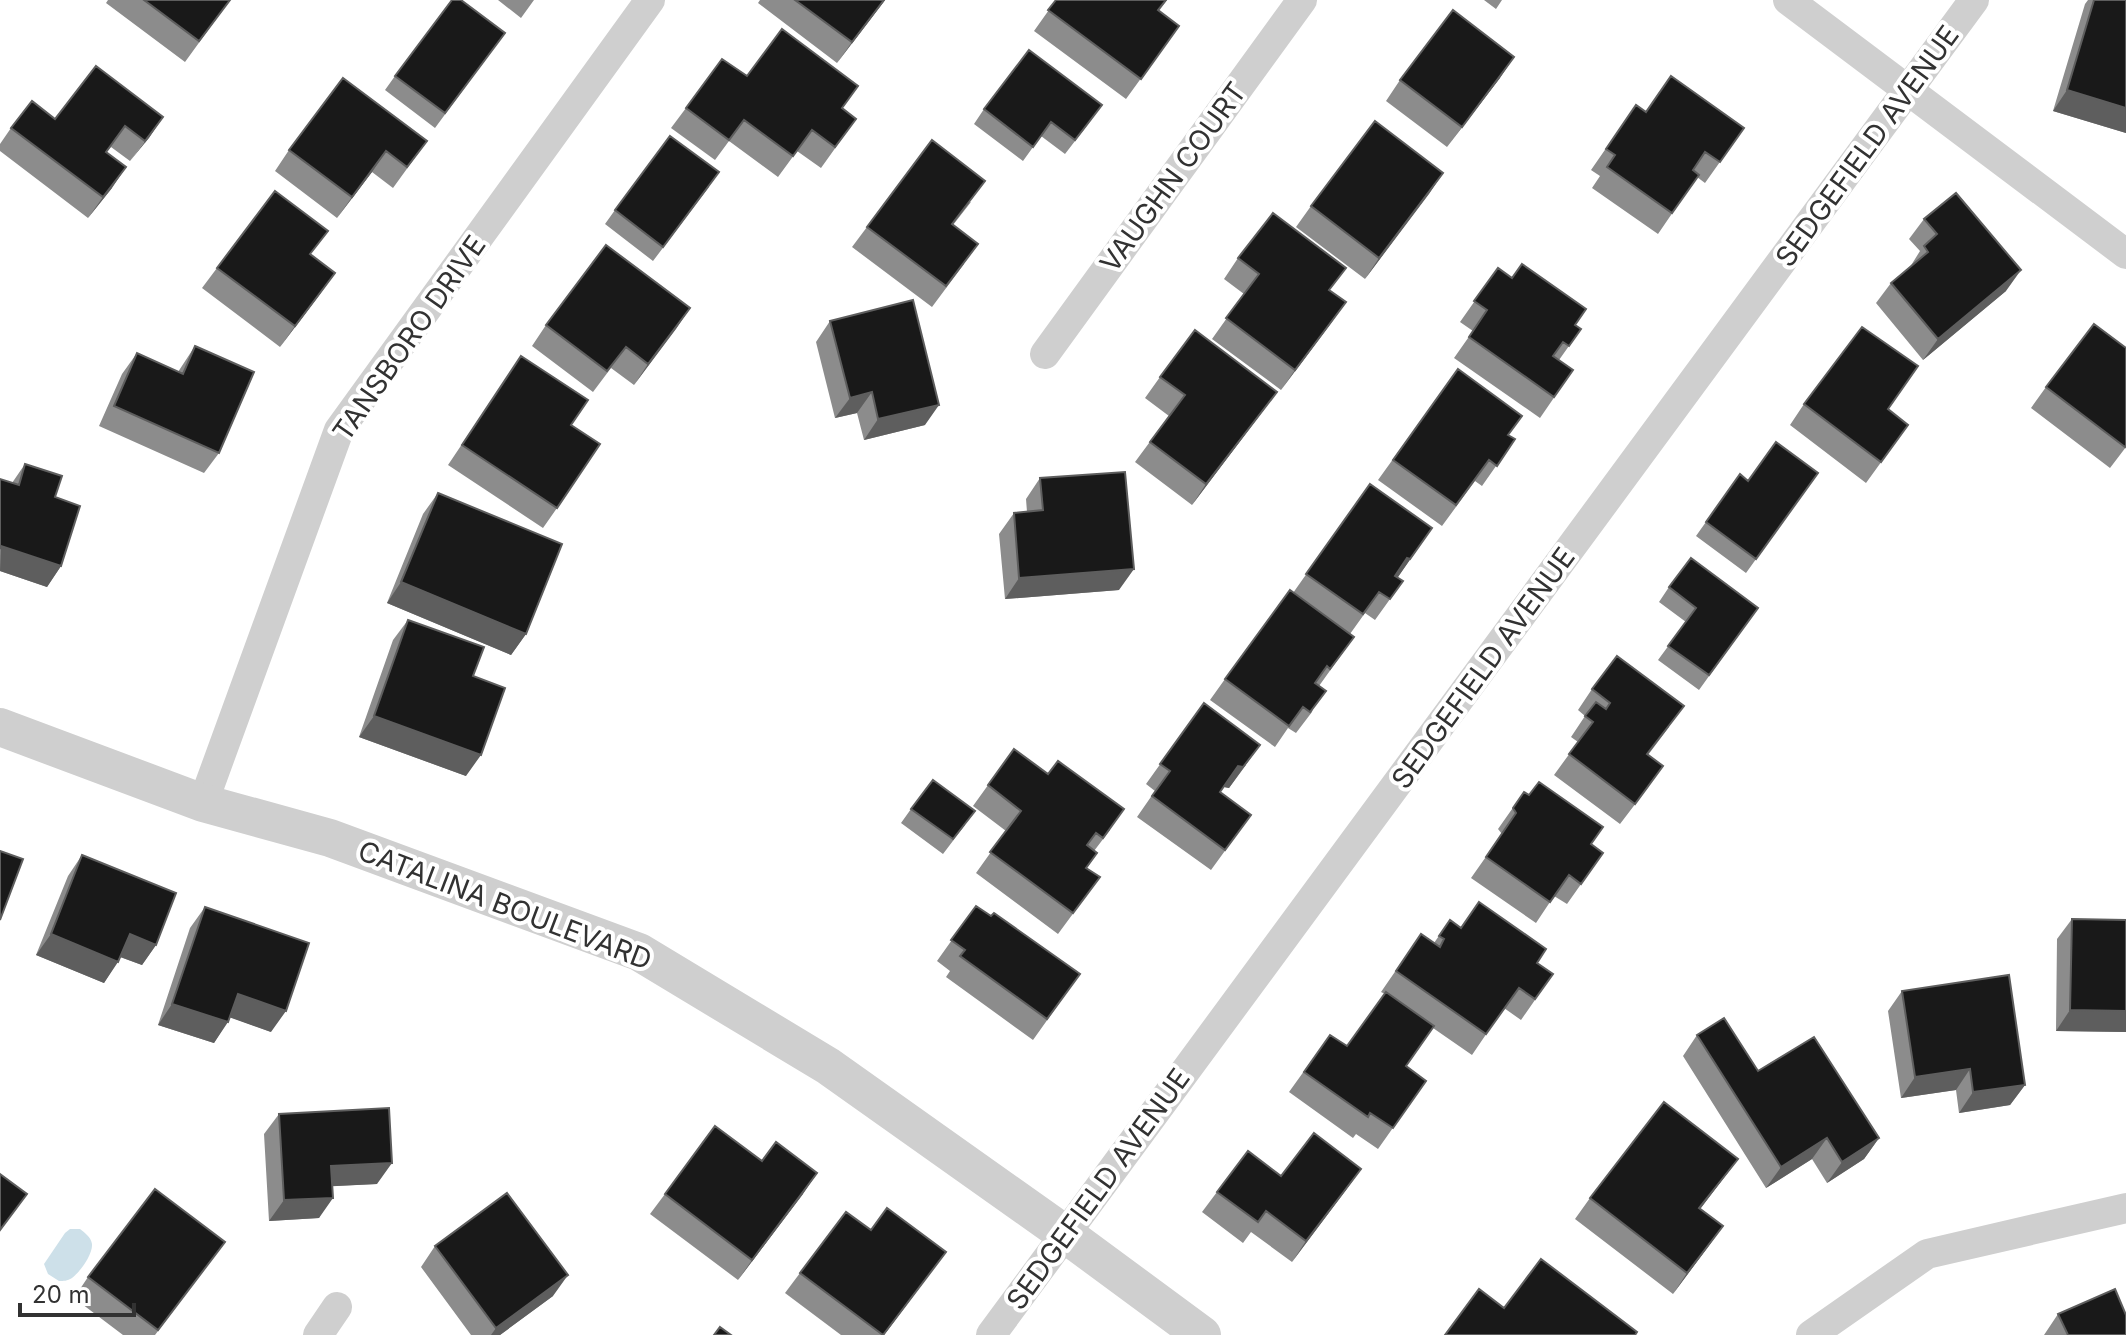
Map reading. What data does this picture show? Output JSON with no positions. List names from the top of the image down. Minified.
{"streets":{"street":["SEDGEFIELD AVENUE","VAUGHN COURT","TANSBORO DRIVE","CATALINA BOULEVARD"]},"crossings":[["SEDGEFIELD AVENUE","CATALINA BOULEVARD"],["TANSBORO DRIVE","CATALINA BOULEVARD"]],"scale_bar":"20 m"}
